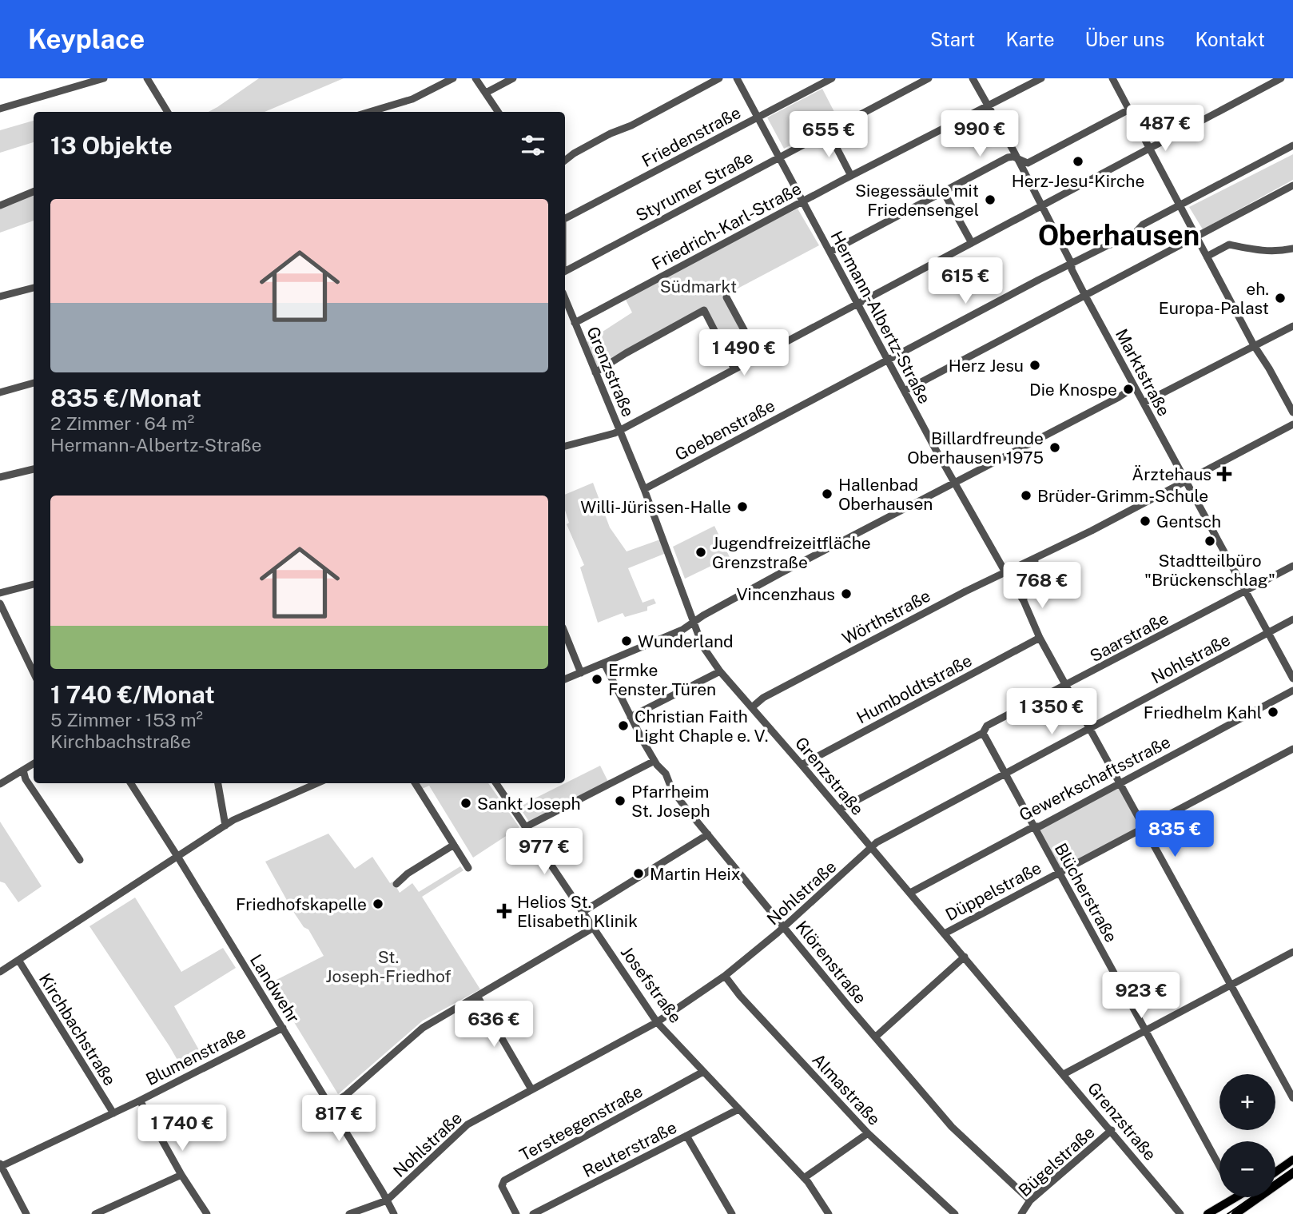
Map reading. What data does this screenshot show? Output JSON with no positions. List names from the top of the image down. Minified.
{"streets":{"street":["Friedenstraße","Styrumer Straße","Friedrich-Karl-Straße","Hermann-Albertz-Straße","Grenzstraße","Marktstraße","Goebenstraße","Wörthstraße","Saarstraße","Nohlstraße","Humboldtstraße","Gewerkschaftsstraße","Düppelstraße","Blücherstraße","Klörenstraße","Josefstraße","Landwehr","Kirchbachstraße","Blumenstraße","Almastraße","Tersteegenstraße","Reuterstraße","Bügelstraße"]},"crossings":[["Friedenstraße","Hermann-Albertz-Straße"],["Styrumer Straße","Hermann-Albertz-Straße"],["Friedrich-Karl-Straße","Hermann-Albertz-Straße"],["Friedrich-Karl-Straße","Grenzstraße"],["Friedrich-Karl-Straße","Marktstraße"],["Hermann-Albertz-Straße","Goebenstraße"],["Hermann-Albertz-Straße","Wörthstraße"],["Hermann-Albertz-Straße","Saarstraße"],["Hermann-Albertz-Straße","Nohlstraße"],["Hermann-Albertz-Straße","Humboldtstraße"],["Hermann-Albertz-Straße","Gewerkschaftsstraße"],["Hermann-Albertz-Straße","Düppelstraße"],["Grenzstraße","Goebenstraße"],["Grenzstraße","Wörthstraße"],["Grenzstraße","Saarstraße"],["Grenzstraße","Nohlstraße"],["Grenzstraße","Humboldtstraße"],["Grenzstraße","Gewerkschaftsstraße"],["Grenzstraße","Düppelstraße"],["Grenzstraße","Bügelstraße"],["Marktstraße","Goebenstraße"],["Marktstraße","Wörthstraße"],["Marktstraße","Saarstraße"],["Marktstraße","Nohlstraße"],["Saarstraße","Blücherstraße"],["Nohlstraße","Blücherstraße"],["Nohlstraße","Klörenstraße"],["Nohlstraße","Josefstraße"],["Nohlstraße","Landwehr"],["Nohlstraße","Almastraße"],["Gewerkschaftsstraße","Blücherstraße"],["Düppelstraße","Blücherstraße"],["Klörenstraße","Bügelstraße"],["Josefstraße","Tersteegenstraße"],["Josefstraße","Reuterstraße"],["Landwehr","Blumenstraße"],["Kirchbachstraße","Blumenstraße"]],"districts":["Oberhausen"],"parks":["Südmarkt","St. Joseph-Friedhof"],"places":{"other":["Herz-Jesu-Kirche","Siegessäule mit Friedensengel","eh. Europa-Palast","Herz Jesu","Die Knospe","Billardfreunde Oberhausen 1975","Hallenbad Oberhausen","Brüder-Grimm-Schule","Willi-Jürissen-Halle","Gentsch","Stadtteilbüro \"Brückenschlag\"","Jugendfreizeitfläche Grenzstraße","Vincenzhaus","Wunderland","Ermke Fenster Türen","Friedhelm Kahl","Christian Faith Light Chaple e. V.","Pfarrheim St. Joseph","Sankt Joseph","Martin Heix","Friedhofskapelle"],"health":["Ärztehaus","Helios St. Elisabeth Klinik"]},"page":{"header":"Keyplace","nav":["Start","Karte","Über uns","Kontakt"],"price":["487 €","990 €","655 €","615 €","1 490 €","768 €","1 350 €","835 €","977 €","923 €","636 €","817 €","1 740 €"],"heading":"13 Objekte","list":[{"name":"835 €/Monat","note":"2 Zimmer · 64 m² · Hermann-Albertz-Straße"},{"name":"1 740 €/Monat","note":"5 Zimmer · 153 m² · Kirchbachstraße"}],"map_buttons":["+","−"]}}
